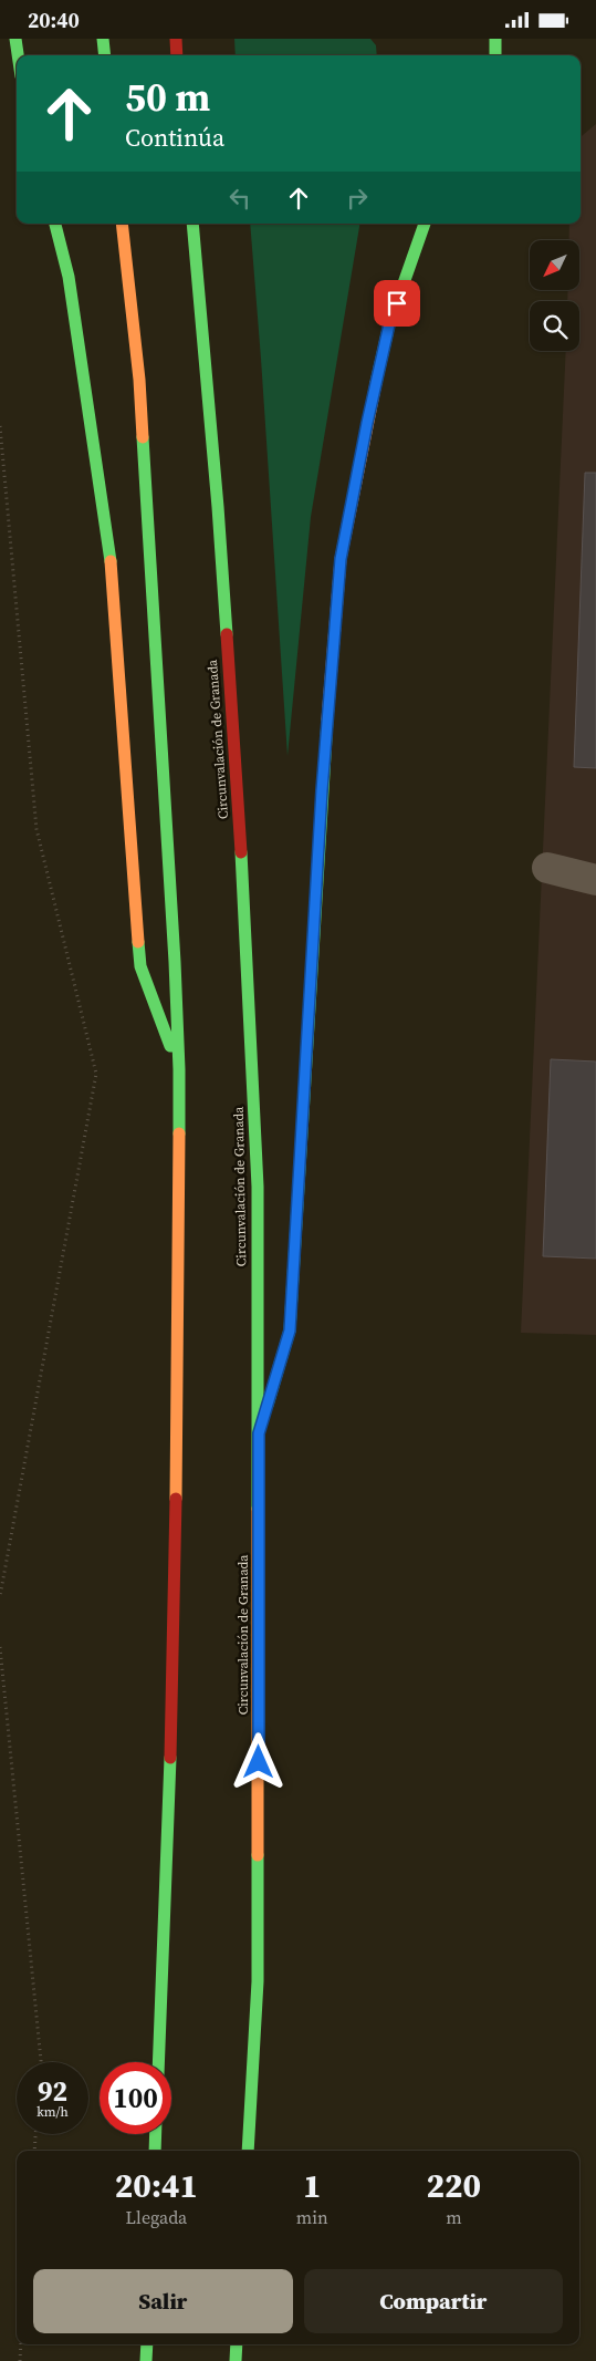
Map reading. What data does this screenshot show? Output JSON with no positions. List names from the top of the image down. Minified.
{"streets":{"highway":["Circunvalación de Granada"]},"north":"bottom left","page":{"status":"20:40","turn":["50 m","Continúa"],"speed":"92 km/h","limit":"100","eta":["20:41","Llegada","1","min","220","m"],"buttons":["Salir","Compartir"]}}
